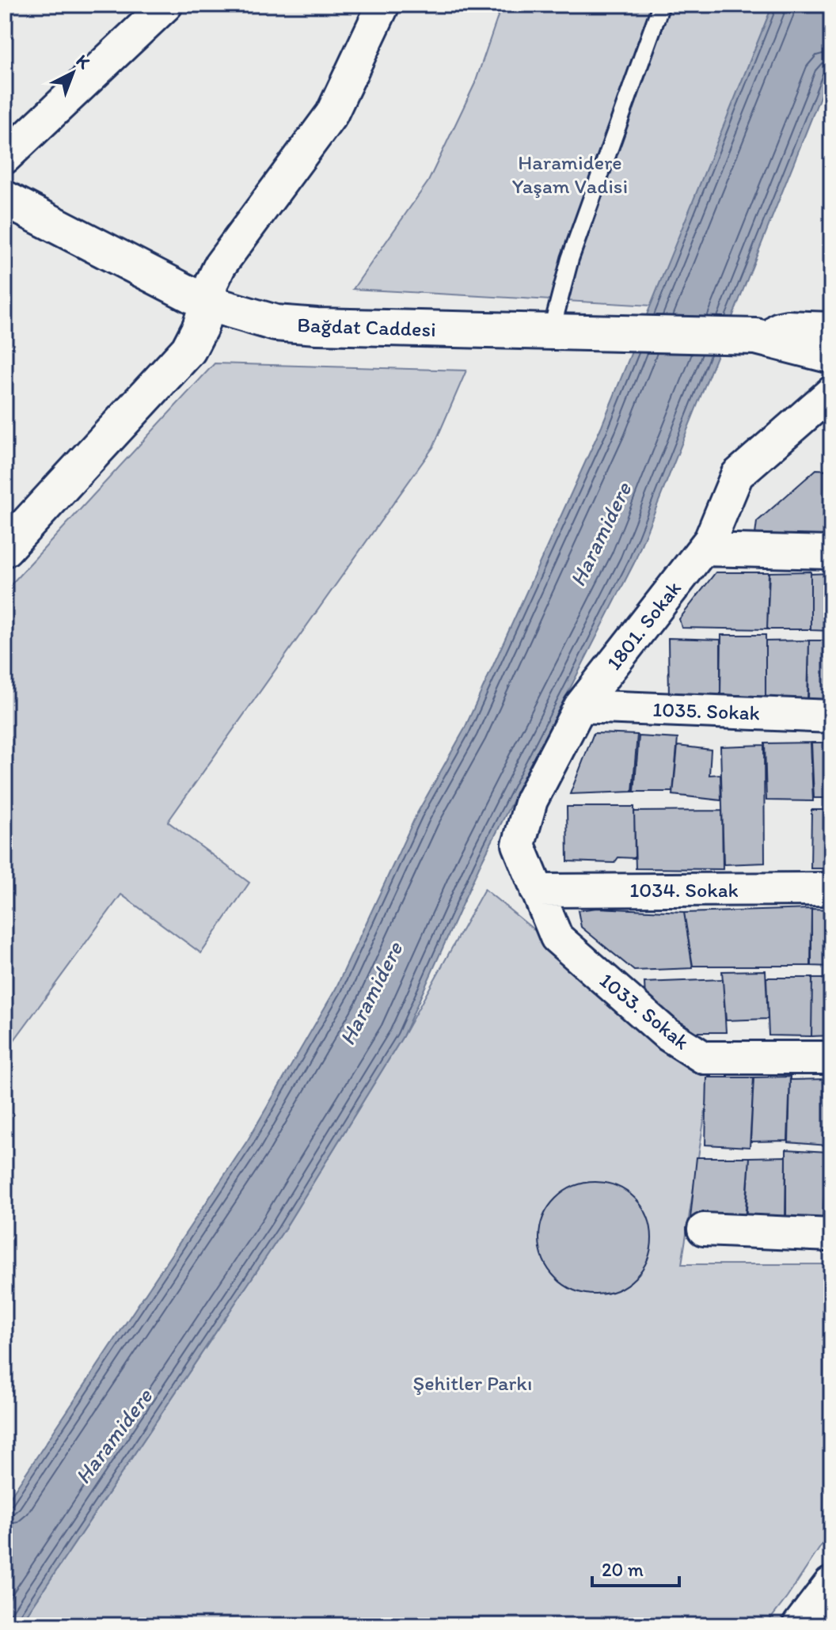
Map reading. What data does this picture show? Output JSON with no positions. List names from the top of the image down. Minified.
{"streets":{"main road":["Bağdat Caddesi"],"street":["1801. Sokak","1035. Sokak","1034. Sokak","1033. Sokak"]},"crossings":[["1801. Sokak","1035. Sokak"],["1801. Sokak","1034. Sokak"],["1801. Sokak","1033. Sokak"],["1034. Sokak","1033. Sokak"]],"water":["Haramidere"],"parks":["Haramidere Yaşam Vadisi","Şehitler Parkı"],"scale_bar":"20 m","north":"top right"}
